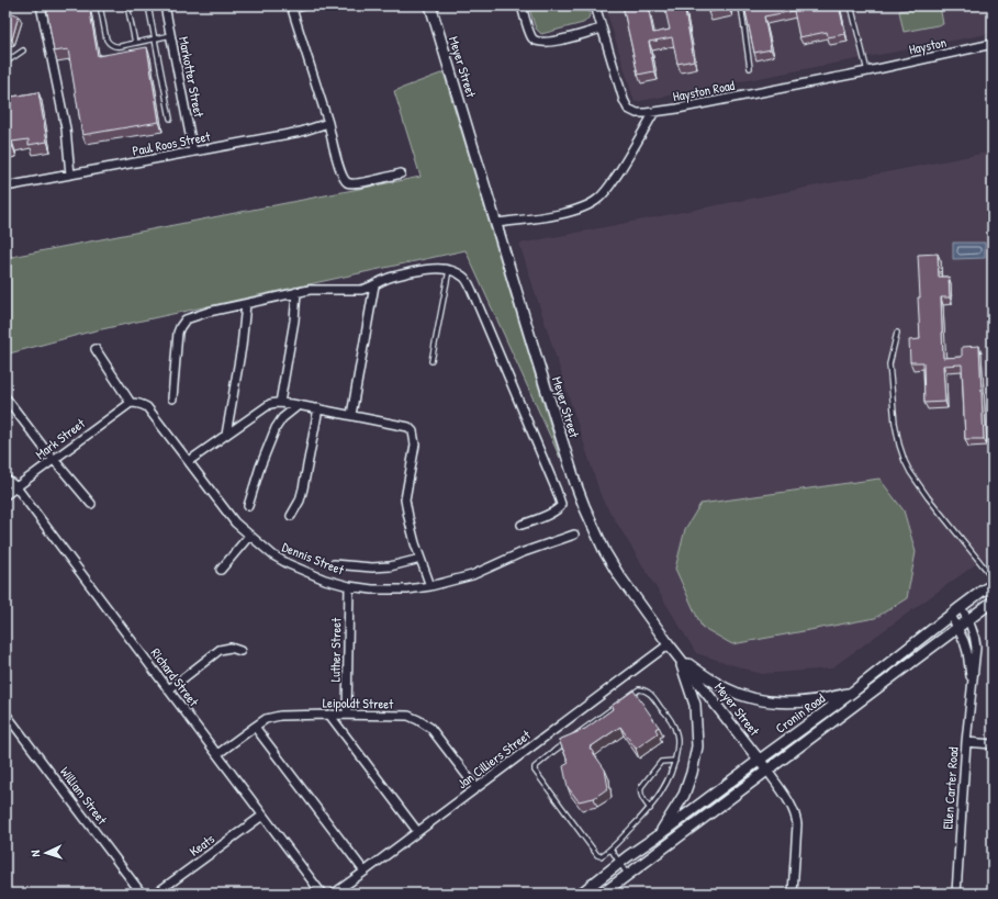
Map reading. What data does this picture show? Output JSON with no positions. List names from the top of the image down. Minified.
{"streets":{"street":["Hayston","Meyer Street","Markotter Street","Hayston Road","Paul Roos Street","Mark Street","Dennis Street","Luther Street","Richard Street","Leipoldt Street","Cronin Road","Jan Cilliers Street","Ellen Carter Road","William Street","Keats"]},"crossings":[["Hayston","Hayston Road"],["Meyer Street","Cronin Road"],["Meyer Street","Jan Cilliers Street"],["Markotter Street","Paul Roos Street"],["Mark Street","Dennis Street"],["Mark Street","Richard Street"],["Dennis Street","Luther Street"],["Luther Street","Leipoldt Street"],["Richard Street","Leipoldt Street"],["Richard Street","Keats"],["Leipoldt Street","Jan Cilliers Street"],["Cronin Road","Ellen Carter Road"]],"north":"left"}
